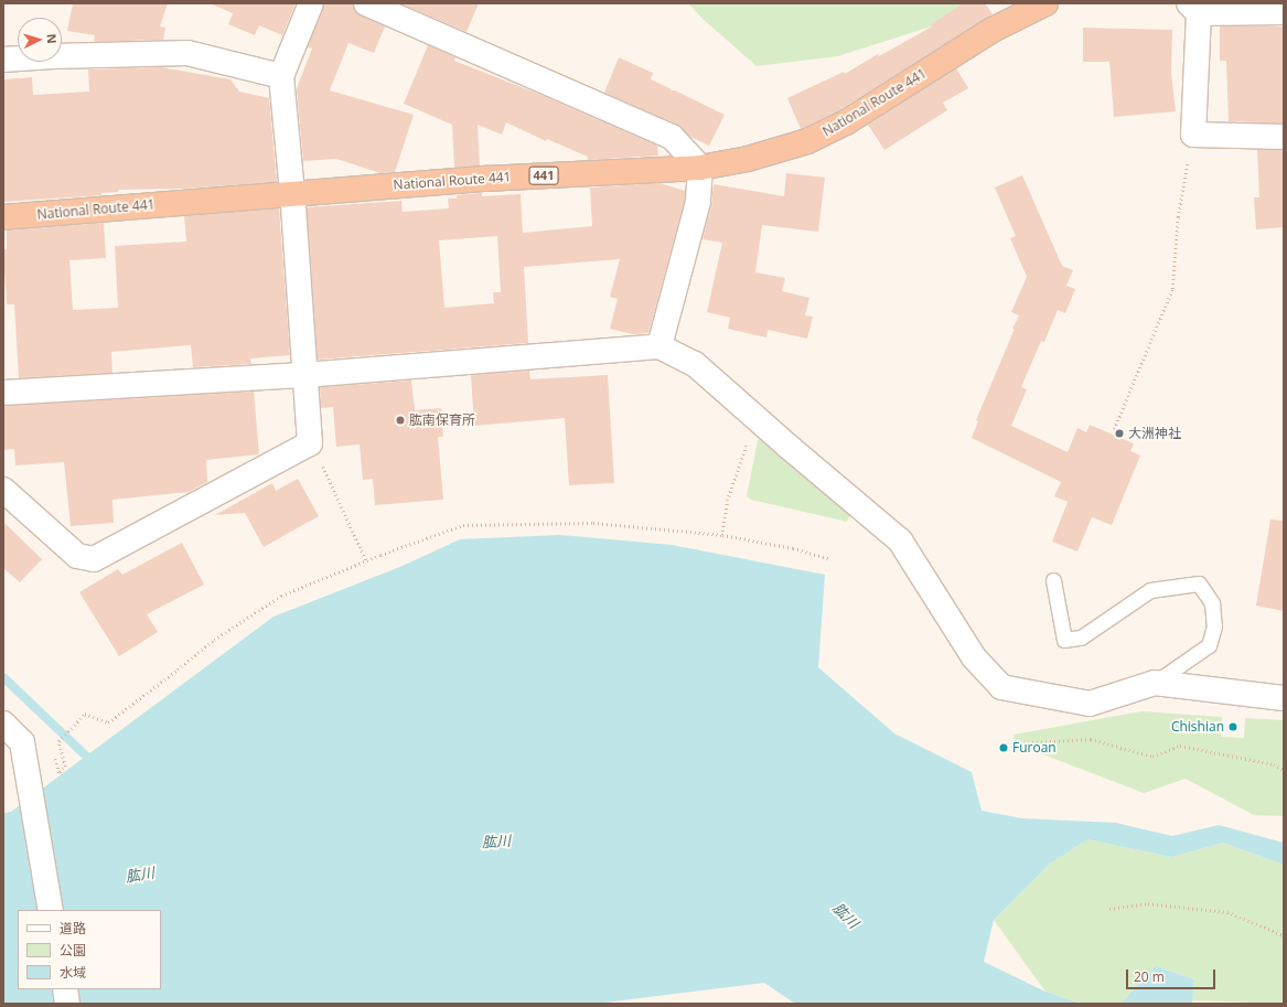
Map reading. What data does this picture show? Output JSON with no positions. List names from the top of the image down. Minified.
{"streets":{"highway":["National Route 441","441"]},"water":["肱川"],"places":["肱南保育所","大洲神社","Chishian","Furoan"],"legend":["道路","公園","水域"],"scale_bar":"20 m","north":"right"}
